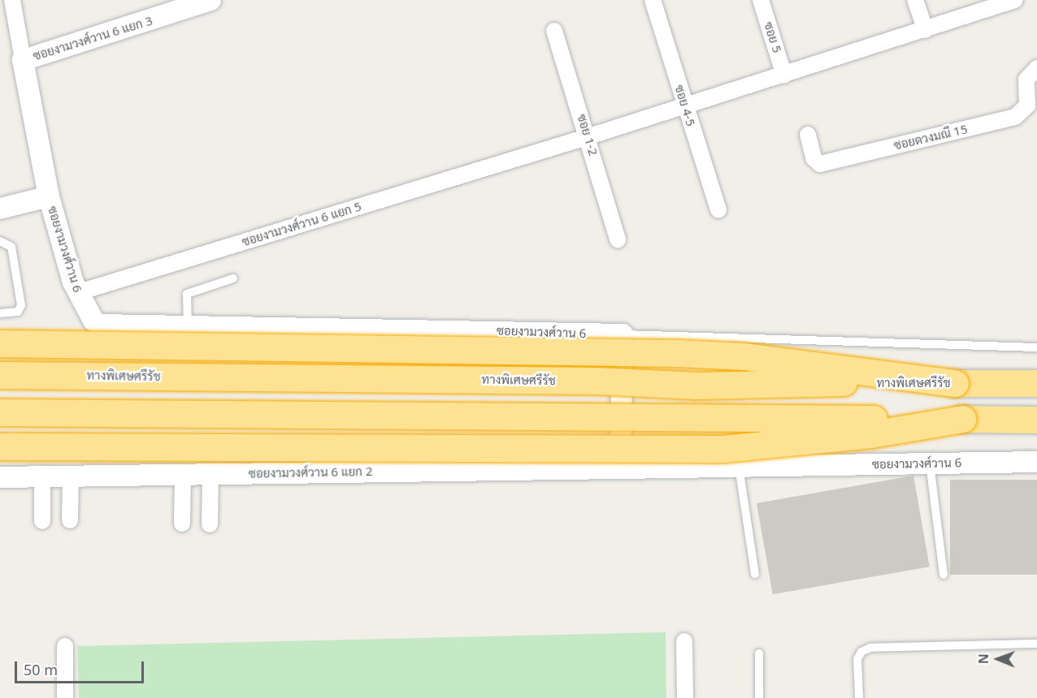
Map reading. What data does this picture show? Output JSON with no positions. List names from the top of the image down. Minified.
{"streets":{"highway":["ทางพิเศษศรีรัช"],"street":["ซอย 5","ซอยงามวงศ์วาน 6 แยก 3","ซอย 4-5","ซอย 1-2","ซอยดวงมณี 15","ซอยงามวงศ์วาน 6 แยก 5","ซอยงามวงศ์วาน 6","ซอยงามวงศ์วาน 6 แยก 2"]},"crossings":[["ซอย 5","ซอยงามวงศ์วาน 6 แยก 5"],["ซอยงามวงศ์วาน 6 แยก 3","ซอยงามวงศ์วาน 6"],["ซอย 4-5","ซอยงามวงศ์วาน 6 แยก 5"],["ซอย 1-2","ซอยงามวงศ์วาน 6 แยก 5"],["ซอยงามวงศ์วาน 6 แยก 5","ซอยงามวงศ์วาน 6"],["ซอยงามวงศ์วาน 6","ซอยงามวงศ์วาน 6 แยก 2"]],"scale_bar":"50 m","north":"left"}
